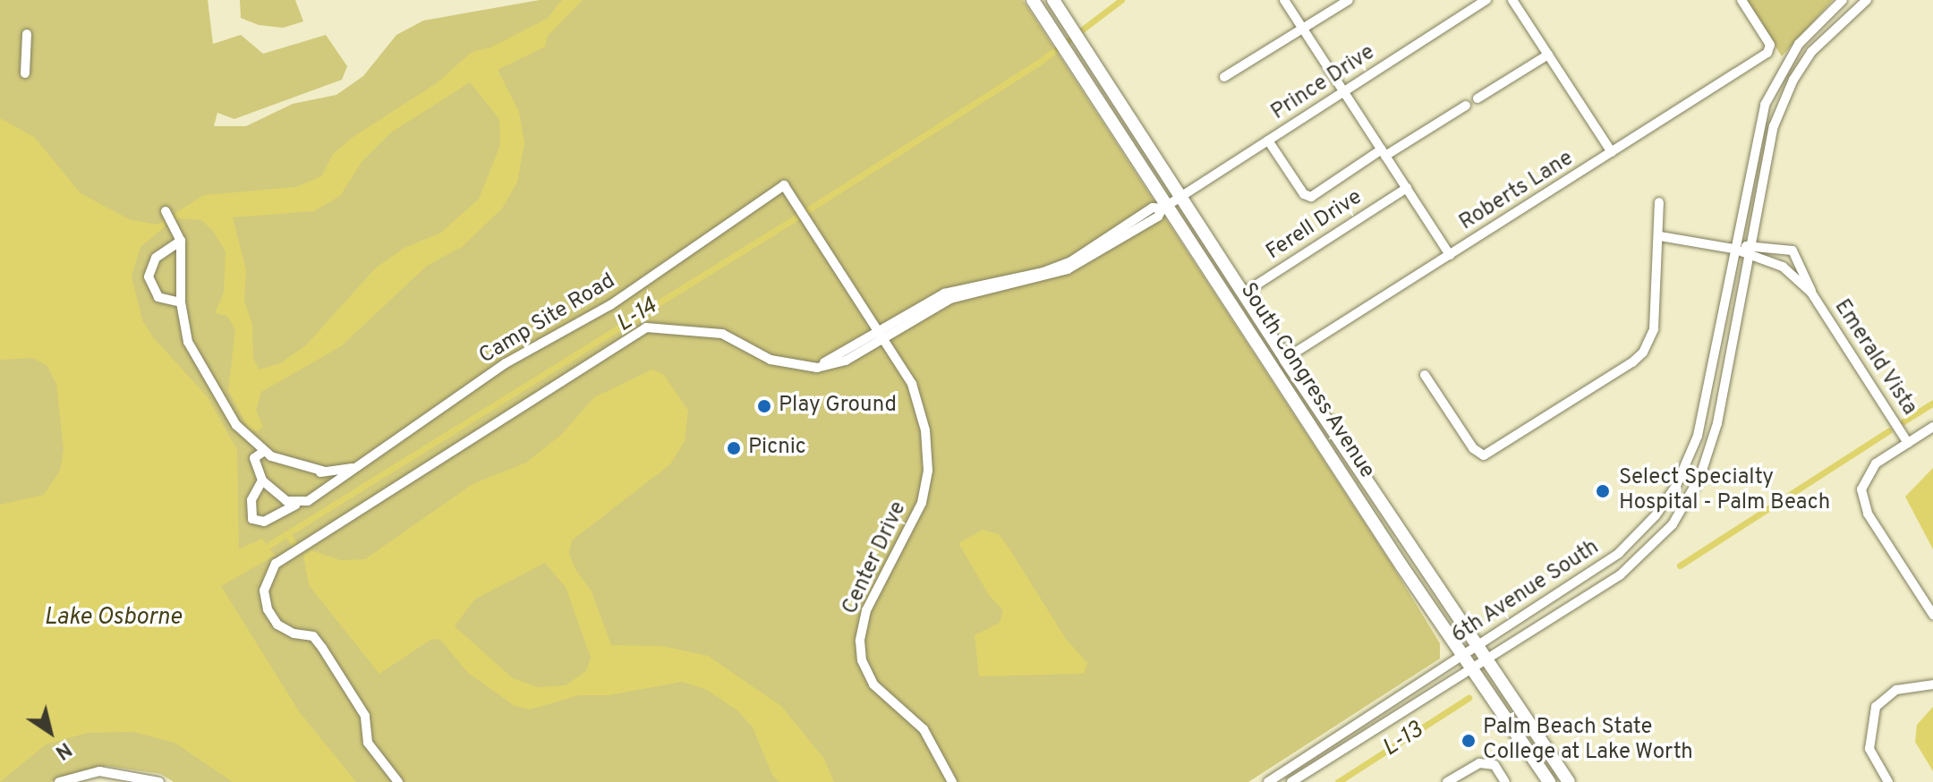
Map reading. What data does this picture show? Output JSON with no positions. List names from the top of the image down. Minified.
{"streets":{"main road":["South Congress Avenue"],"street":["Prince Drive","Roberts Lane","Ferell Drive","Camp Site Road","Emerald Vista","Center Drive","6th Avenue South"]},"crossings":[["Prince Drive","South Congress Avenue"],["Prince Drive","Center Drive"],["Roberts Lane","South Congress Avenue"],["Ferell Drive","South Congress Avenue"],["Camp Site Road","Center Drive"],["Emerald Vista","6th Avenue South"],["South Congress Avenue","6th Avenue South"]],"water":["L-14","Lake Osborne","L-13"],"places":["Play Ground","Picnic","Select Specialty Hospital - Palm Beach","Palm Beach State College at Lake Worth"],"north":"bottom right"}
